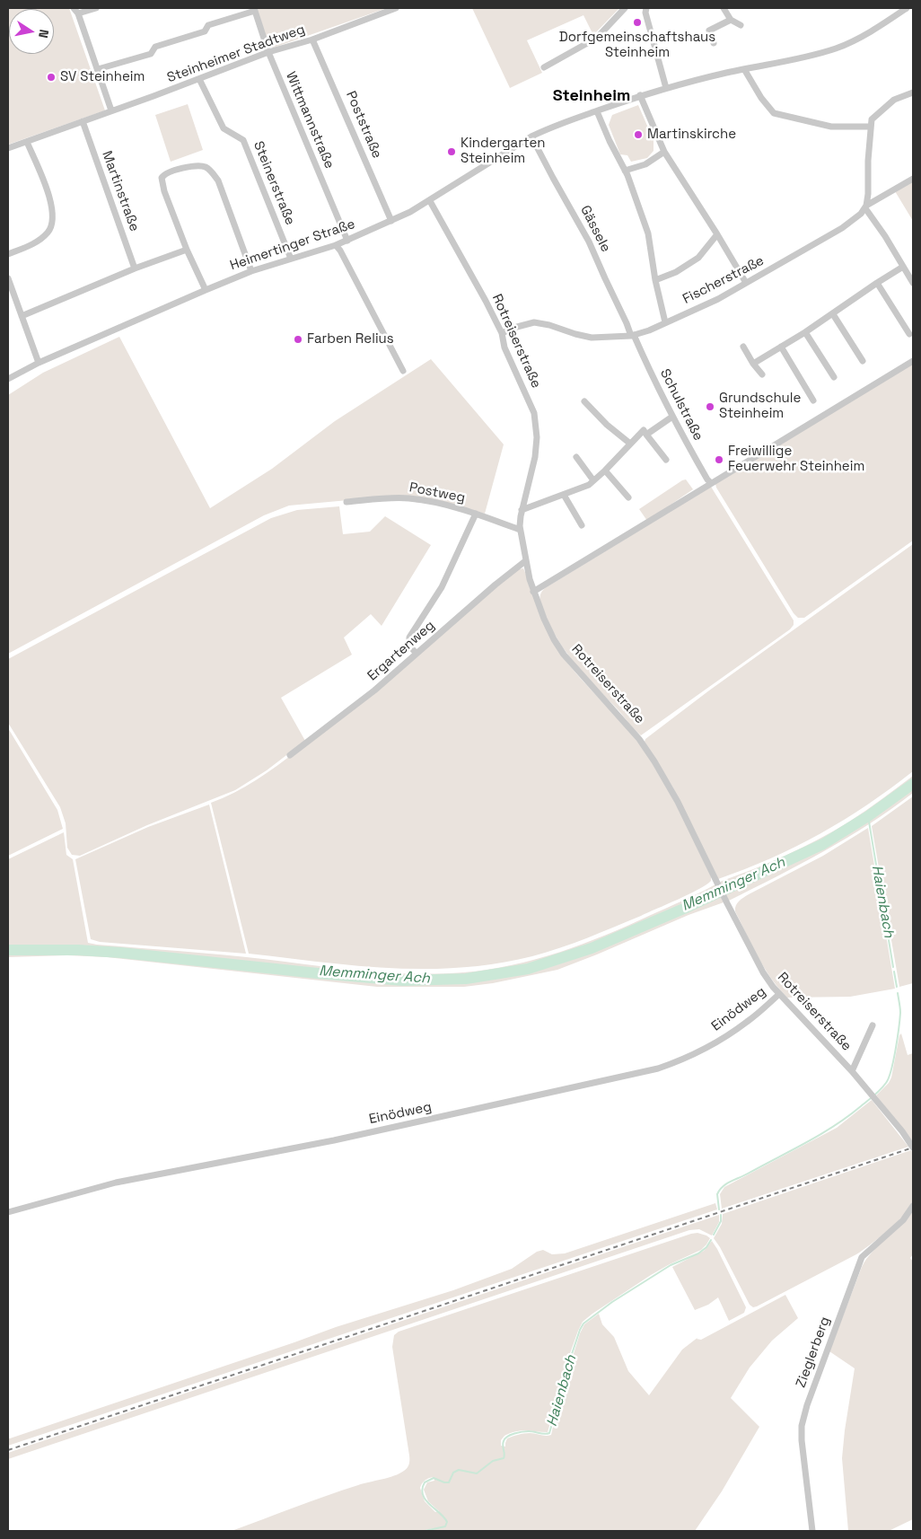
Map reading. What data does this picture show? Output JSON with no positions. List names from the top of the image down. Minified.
{"streets":{"street":["Steinheimer Stadtweg","Wittmannstraße","Poststraße","Steinerstraße","Martinstraße","Gässele","Heimertinger Straße","Fischerstraße","Rotreiserstraße","Schulstraße","Postweg","Ergartenweg","Einödweg","Zieglerberg"]},"crossings":[["Steinheimer Stadtweg","Wittmannstraße"],["Steinheimer Stadtweg","Poststraße"],["Steinheimer Stadtweg","Steinerstraße"],["Steinheimer Stadtweg","Martinstraße"],["Wittmannstraße","Heimertinger Straße"],["Poststraße","Heimertinger Straße"],["Steinerstraße","Heimertinger Straße"],["Gässele","Heimertinger Straße"],["Gässele","Fischerstraße"],["Gässele","Schulstraße"],["Heimertinger Straße","Rotreiserstraße"],["Fischerstraße","Rotreiserstraße"],["Fischerstraße","Schulstraße"],["Rotreiserstraße","Postweg"],["Rotreiserstraße","Ergartenweg"],["Rotreiserstraße","Einödweg"]],"districts":["Steinheim"],"water":["Memminger Ach","Haienbach"],"places":["Dorfgemeinschaftshaus Steinheim","SV Steinheim","Martinskirche","Kindergarten Steinheim","Farben Relius","Grundschule Steinheim","Freiwillige Feuerwehr Steinheim"],"north":"right"}
